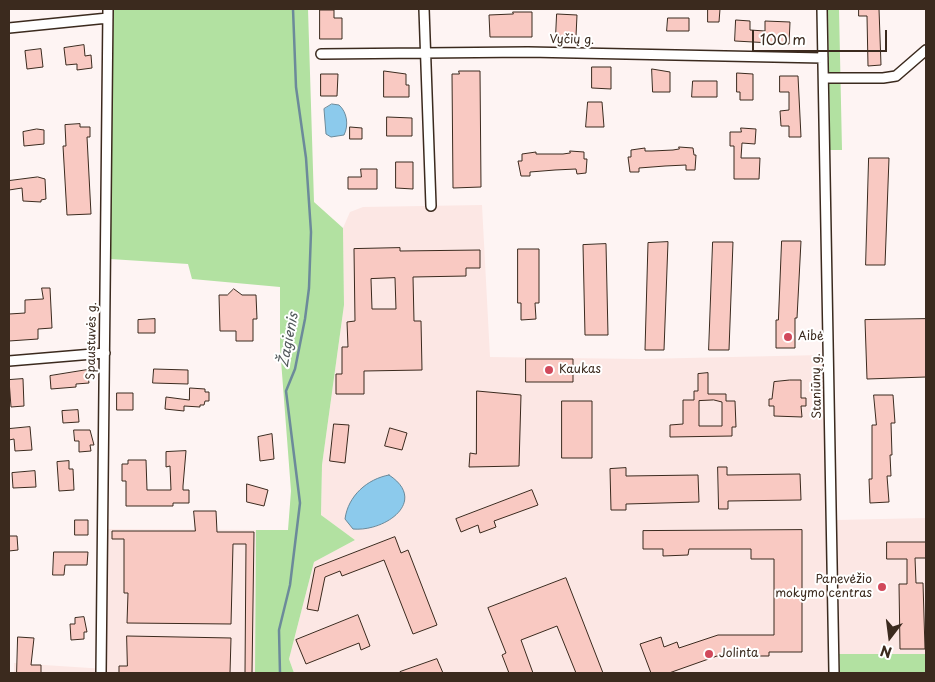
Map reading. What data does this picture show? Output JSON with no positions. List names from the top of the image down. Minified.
{"streets":{"street":["Vyčių g.","Spaustuvės g.","Staniūnų g."]},"crossings":[["Vyčių g.","Staniūnų g."]],"water":["Žagienis"],"places":["Aibė","Kaukas","Panevėžio mokymo centras","Jolinta"],"scale_bar":"100 m","north":"bottom"}
